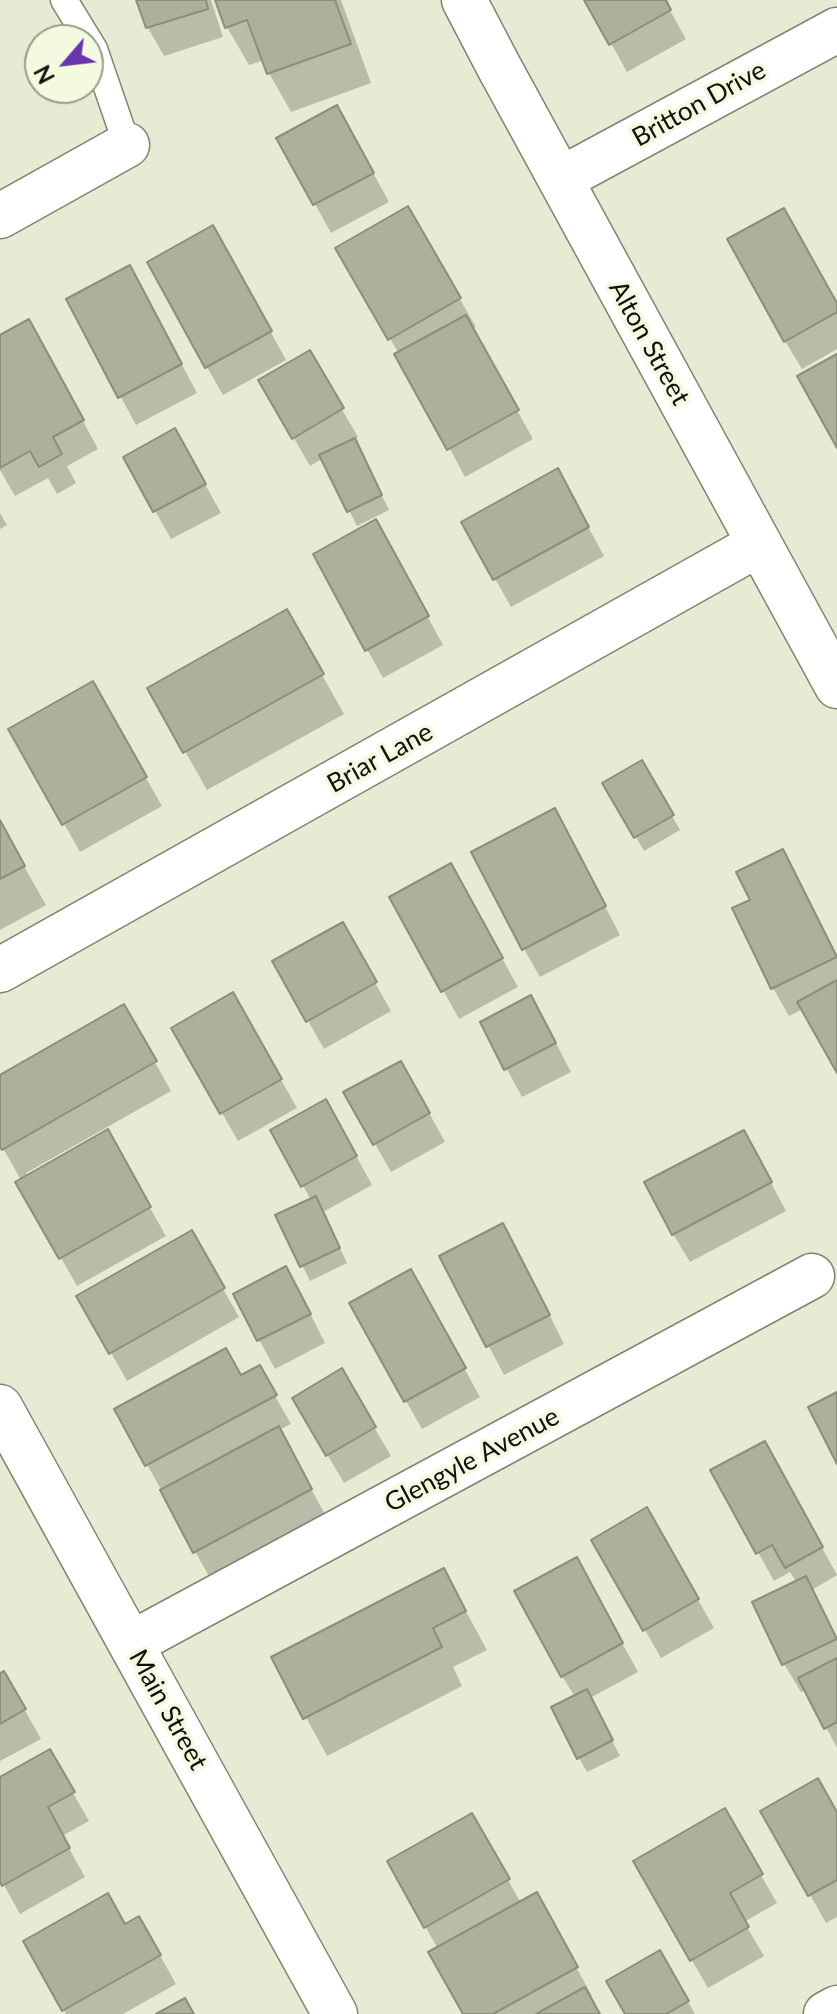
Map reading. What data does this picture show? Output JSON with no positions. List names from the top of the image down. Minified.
{"streets":{"street":["Britton Drive","Alton Street","Briar Lane","Glengyle Avenue","Main Street"]},"crossings":[["Britton Drive","Alton Street"],["Alton Street","Briar Lane"],["Glengyle Avenue","Main Street"]],"north":"bottom left"}
